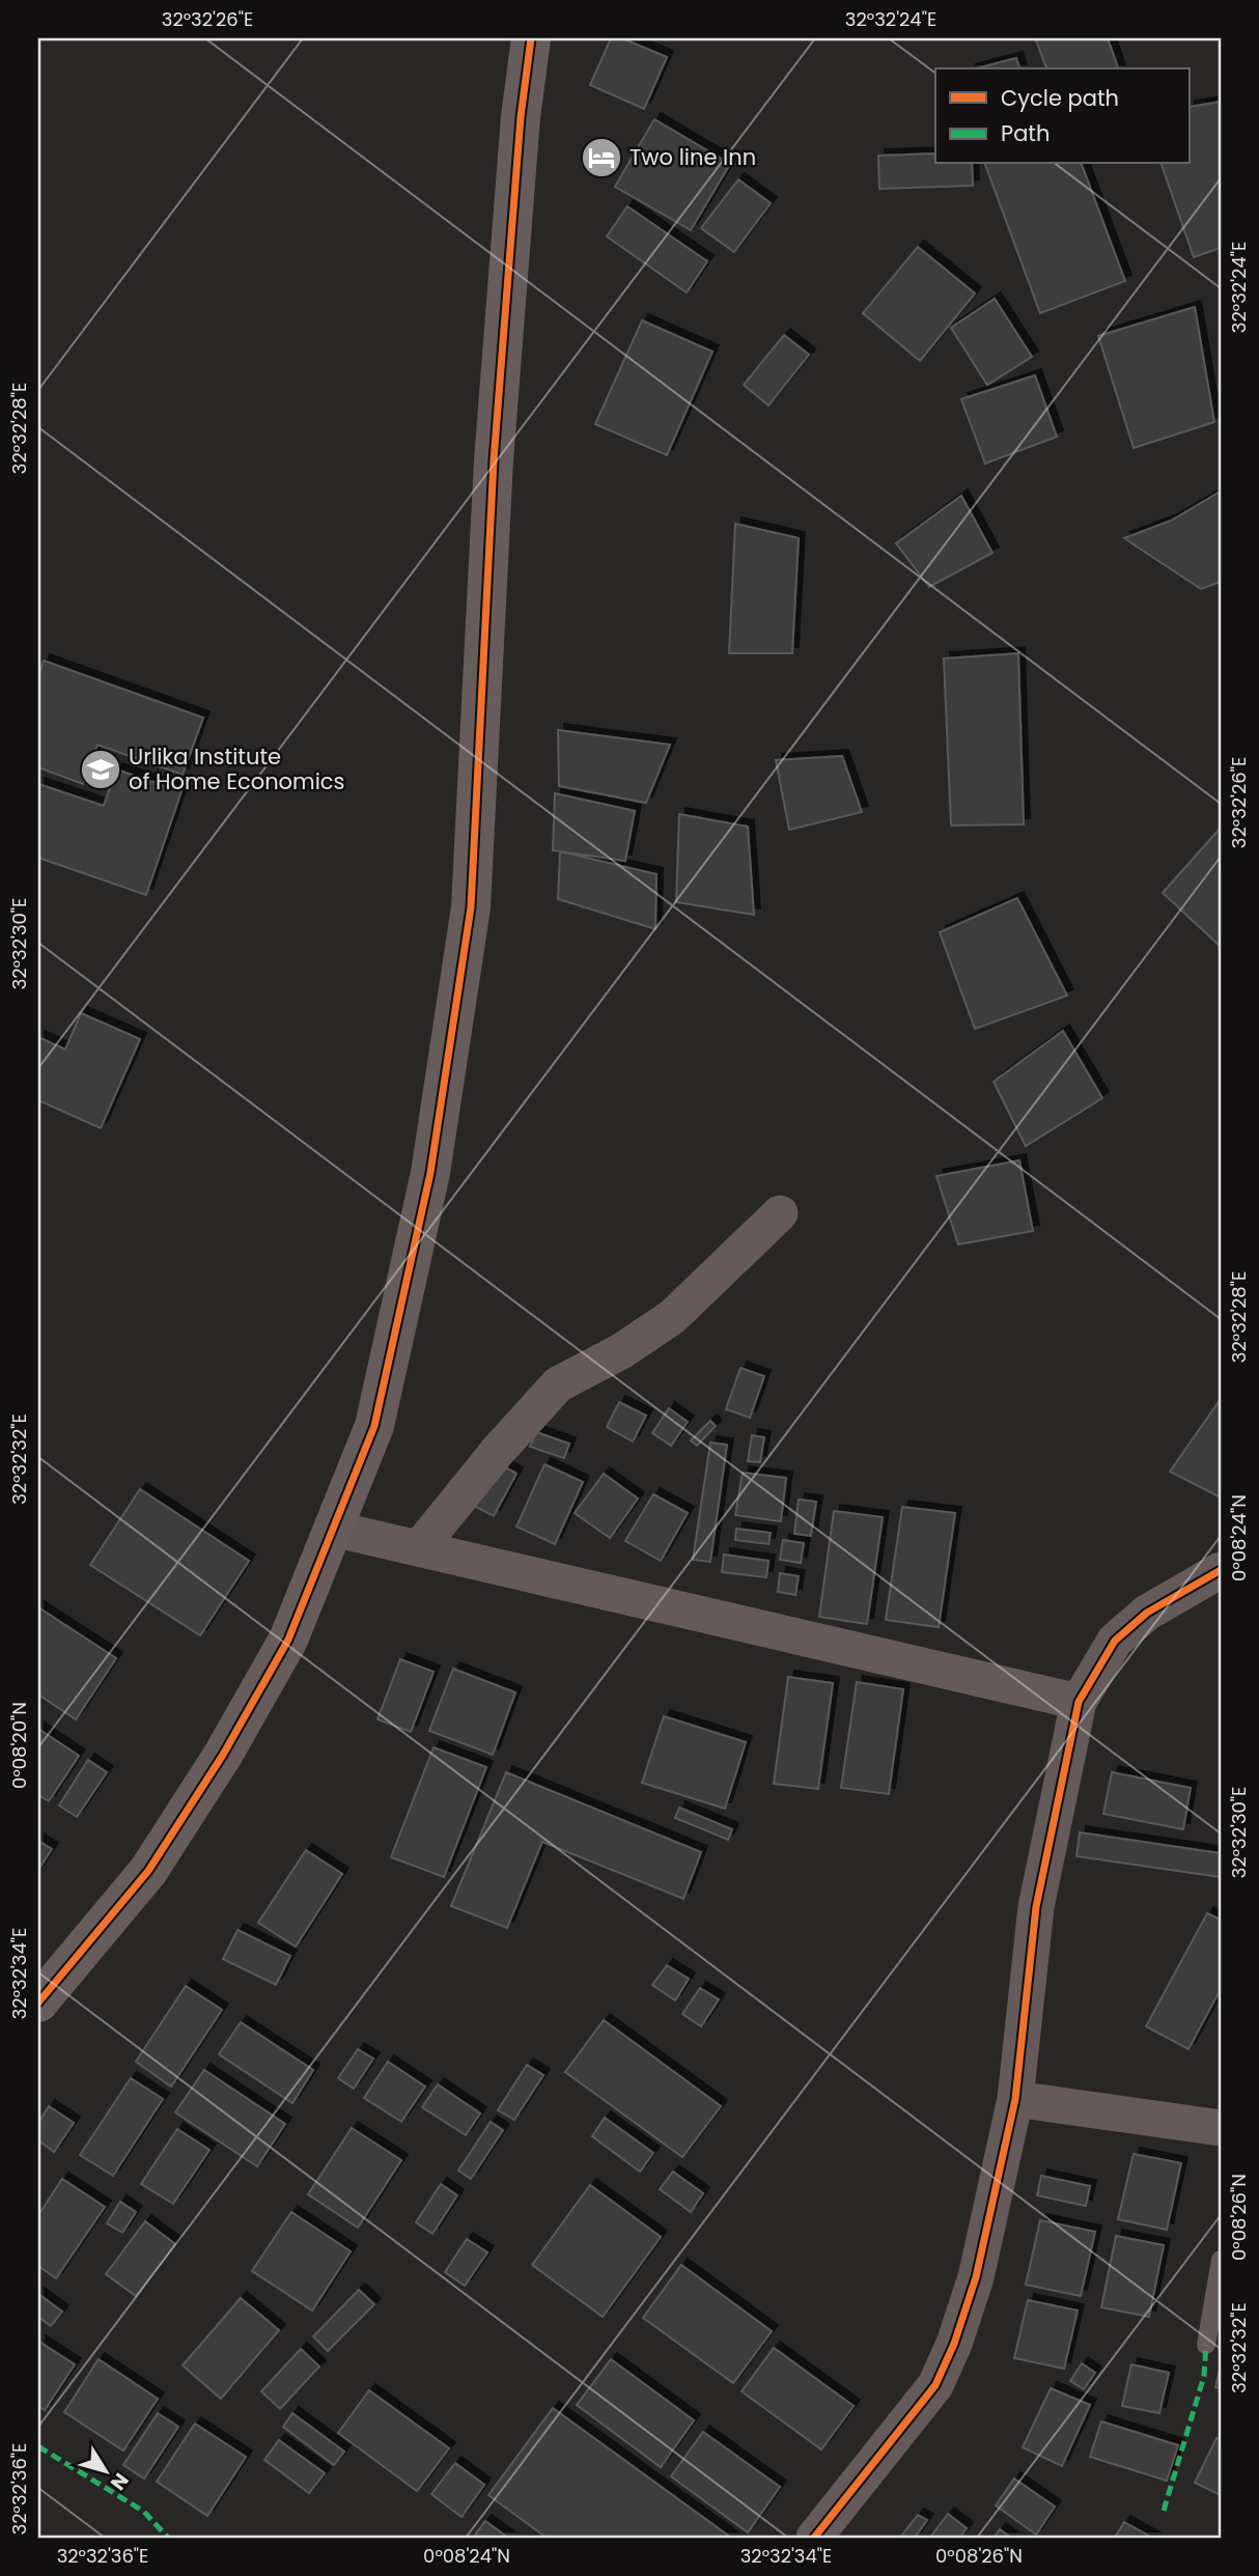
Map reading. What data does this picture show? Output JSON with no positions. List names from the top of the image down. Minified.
{"places":{"hotel":["Two line Inn"],"school or university":["Urlika Institute of Home Economics"]},"legend":["Cycle path","Path"],"north":"bottom right","coordinates":["32°32'26\"E","32°32'24\"E","32°32'28\"E","32°32'30\"E","32°32'32\"E","0°08'24\"N","0°08'20\"N","32°32'34\"E","0°08'26\"N","32°32'36\"E"]}
